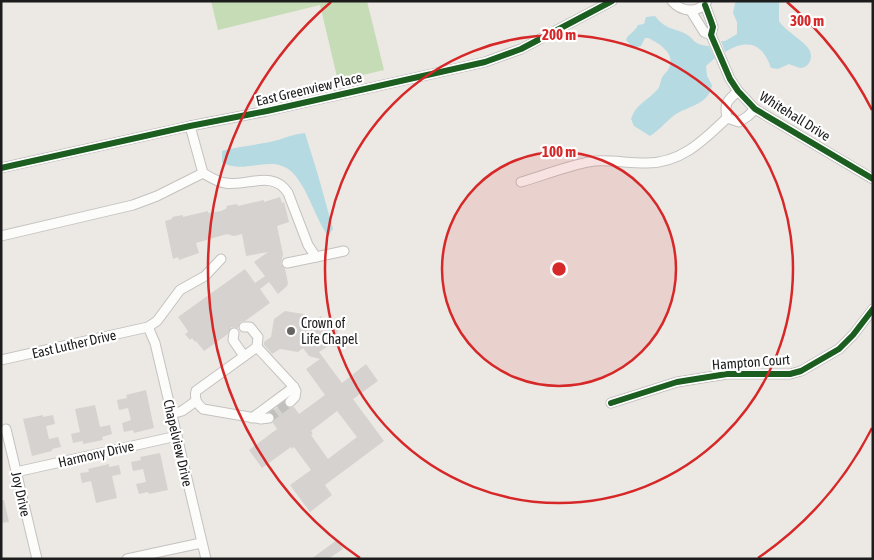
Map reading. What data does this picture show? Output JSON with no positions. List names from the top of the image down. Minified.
{"streets":{"street":["East Greenview Place","Whitehall Drive","East Luther Drive","Hampton Court","Chapelview Drive","Harmony Drive","Joy Drive"]},"crossings":[["East Luther Drive","Chapelview Drive"],["Chapelview Drive","Harmony Drive"],["Harmony Drive","Joy Drive"]],"places":["Crown of Life Chapel"],"rings":["300 m","200 m","100 m"]}
